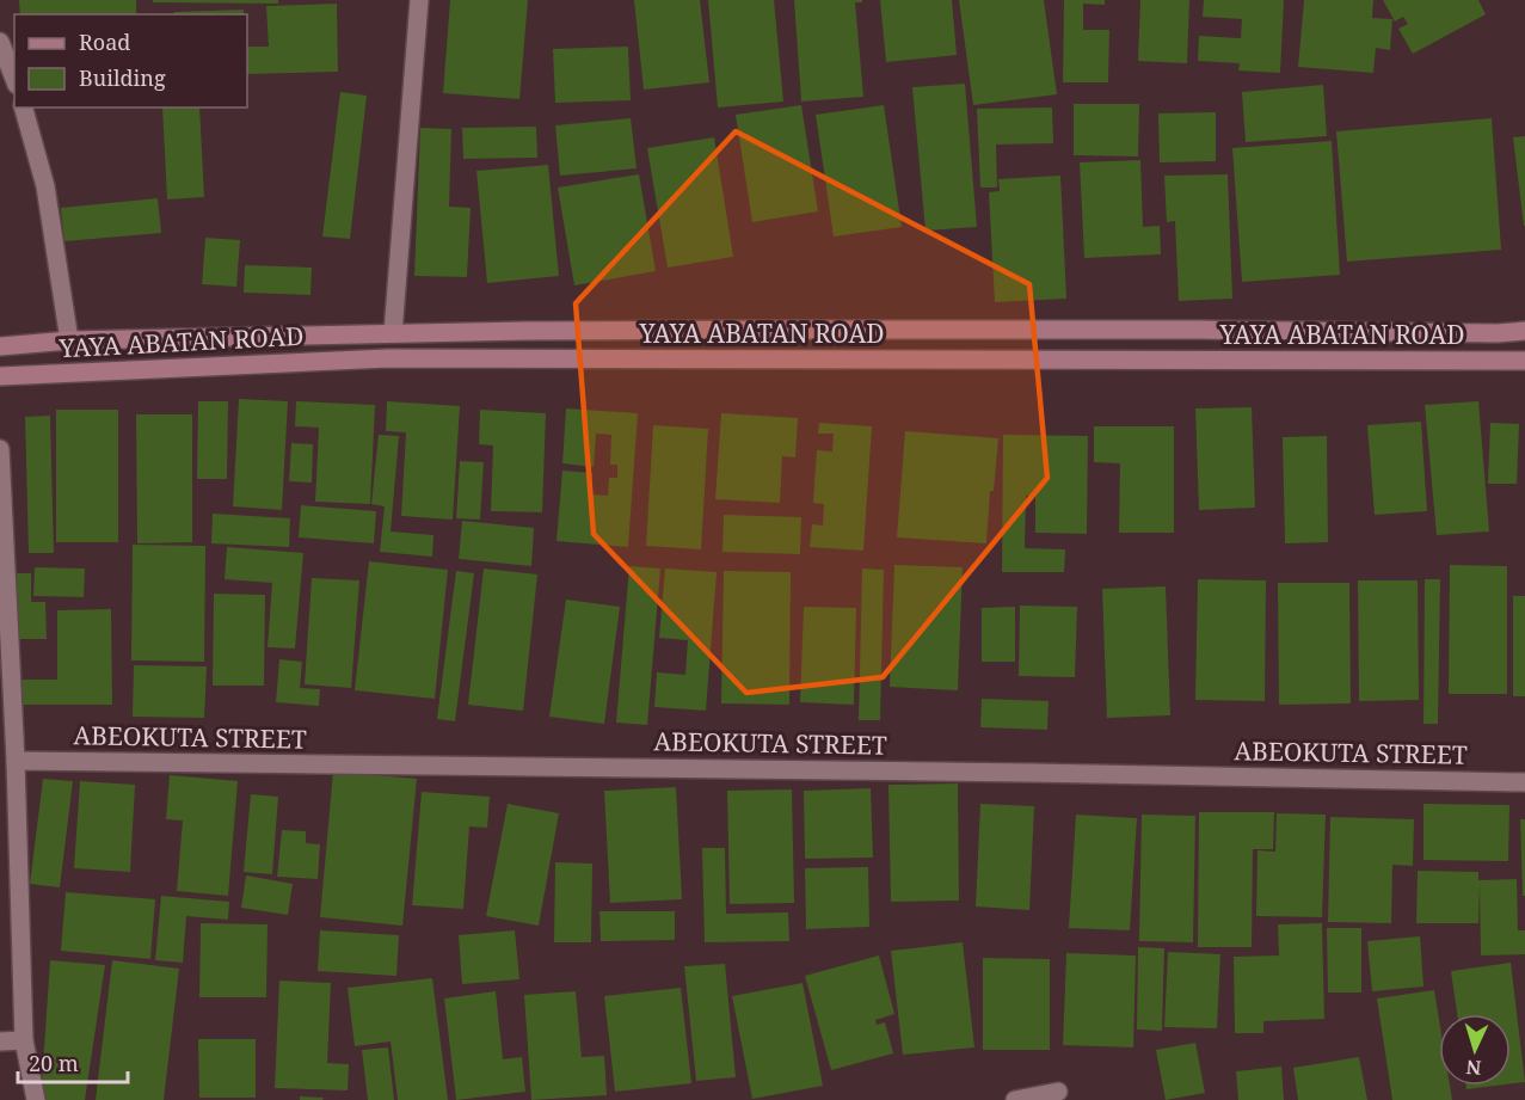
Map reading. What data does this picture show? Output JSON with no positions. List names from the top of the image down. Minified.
{"streets":{"main road":["YAYA ABATAN ROAD"],"street":["ABEOKUTA STREET"]},"legend":["Road","Building"],"scale_bar":"20 m","north":"bottom"}
